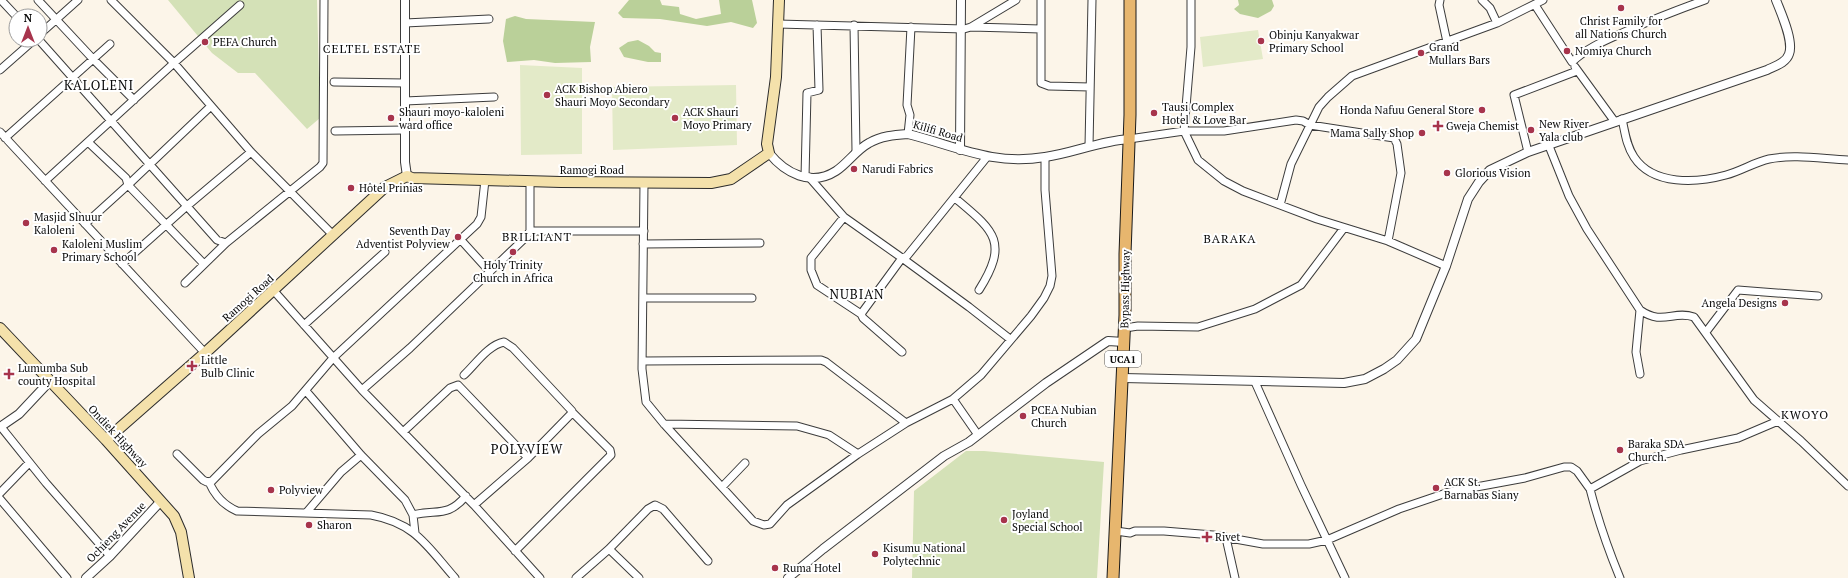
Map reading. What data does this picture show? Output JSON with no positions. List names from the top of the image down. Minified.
{"streets":{"main road":["Ramogi Road","Bypass Highway","UCA1","Ondiek Highway"],"street":["Kilifi Road","Ochieng Avenue"]},"crossings":[["Kilifi Road","Ramogi Road"],["Kilifi Road","Bypass Highway"],["Ramogi Road","Ondiek Highway"],["Ondiek Highway","Ochieng Avenue"]],"districts":["CELTEL ESTATE","KALOLENI","BRILLIANT","BARAKA","NUBIAN","KWOYO","POLYVIEW"],"places":{"other":["Christ Family for all Nations Church","Obinju Kanyakwar Primary School","PEFA Church","Nomiya Church","Grand Mullars Bars","ACK Bishop Abiero Shauri Moyo Secondary","Honda Nafuu General Store","Tausi Complex Hotel & Love Bar","Shauri moyo-kaloleni ward office","ACK Shauri Moyo Primary","New River Yala club","Mama Sally Shop","Narudi Fabrics","Glorious Vision","Hôtel Prinias","Masjid Slnuur Kaloleni","Seventh Day Adventist Polyview","Kaloleni Muslim Primary School","Holy Trinity Church in Africa","Angela Designs","PCEA Nubian Church","Baraka SDA Church.","ACK St. Barnabas Siany","Polyview","Joyland Special School","Sharon","Kisumu National Polytechnic","Ruma Hotel"],"health":["Gweja Chemist","Little Bulb Clinic","Lumumba Sub county Hospital","Rivet"]},"north":"top"}
